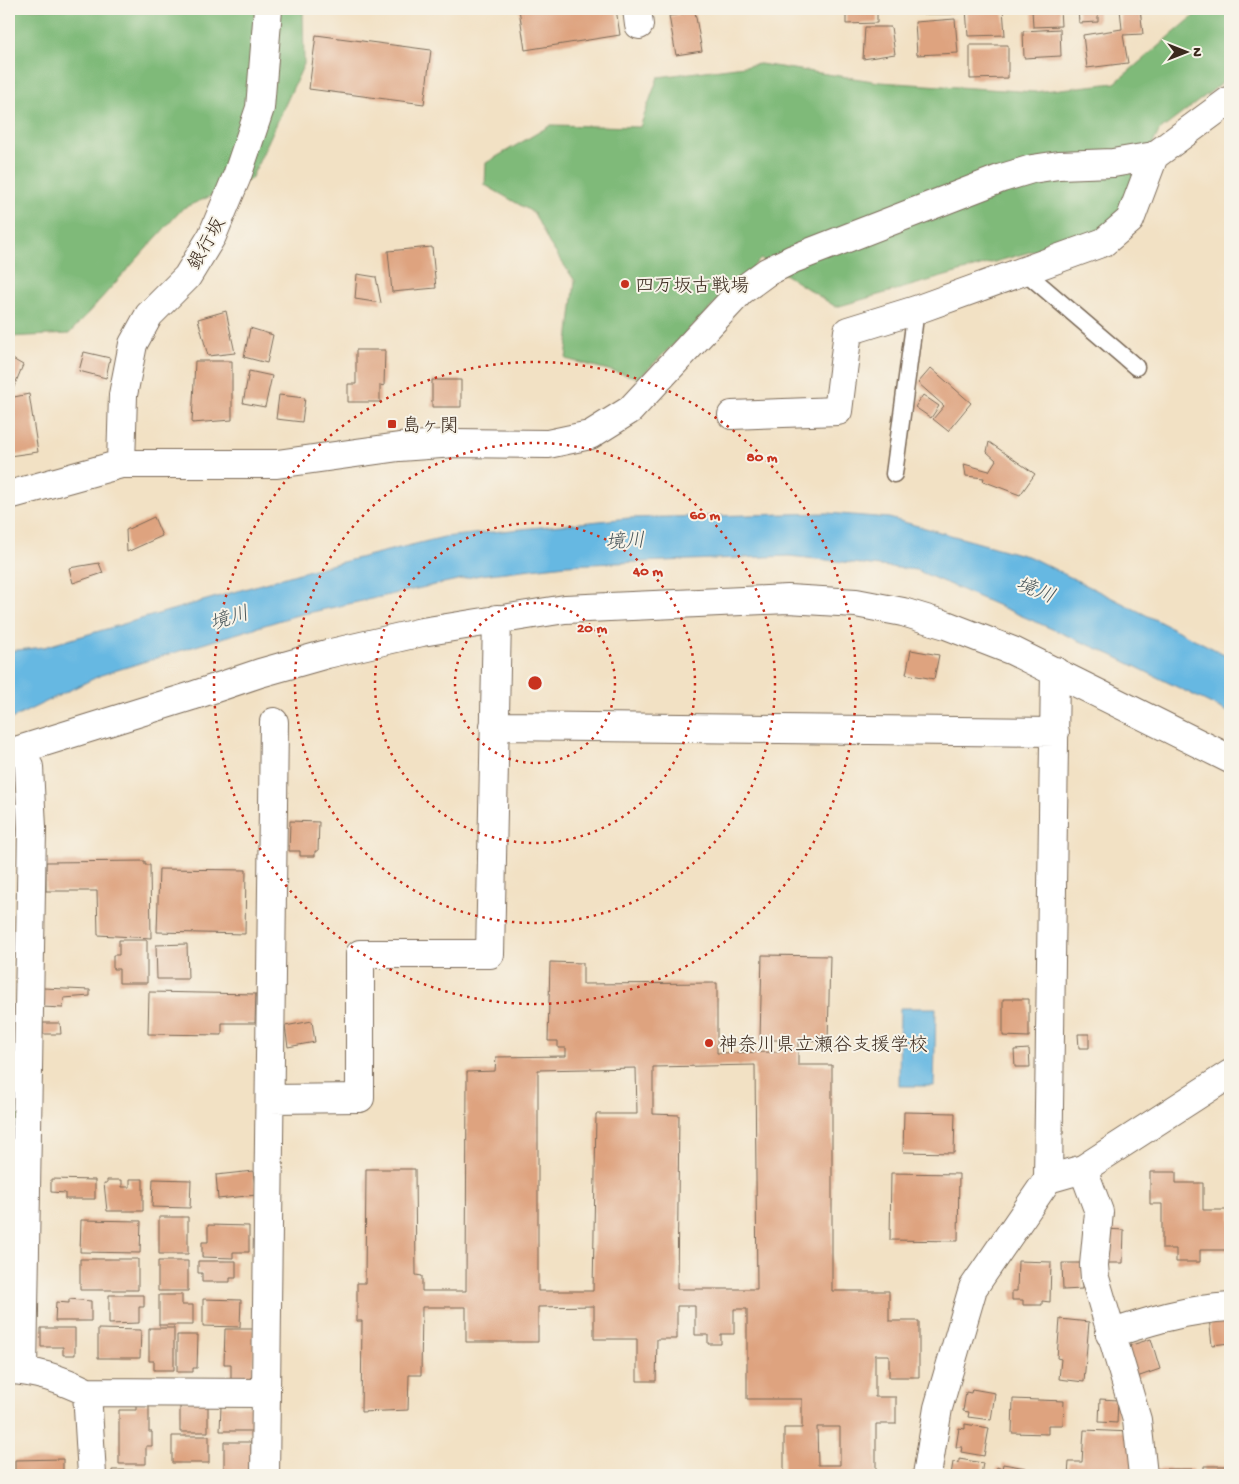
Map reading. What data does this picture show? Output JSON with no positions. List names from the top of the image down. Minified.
{"streets":{"street":["銀行坂"]},"water":["境川"],"places":{"other":["四万坂古戦場","神奈川県立瀬谷支援学校"],"transit":["島ヶ関"]},"north":"right","rings":["80 m","60 m","40 m","20 m"]}
